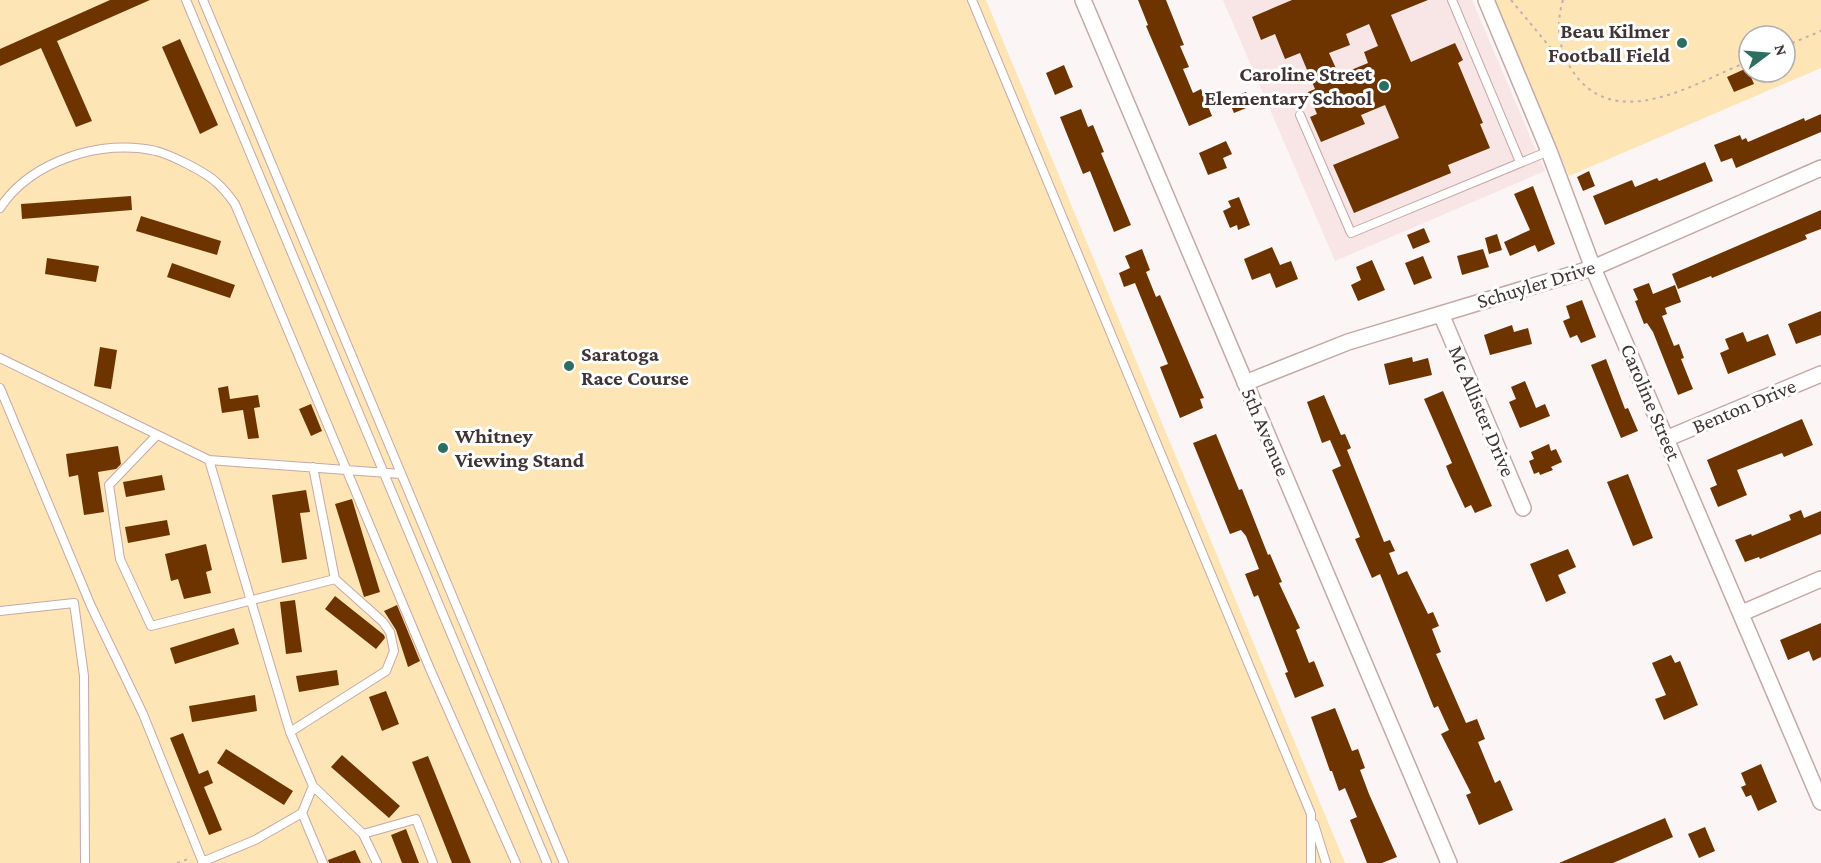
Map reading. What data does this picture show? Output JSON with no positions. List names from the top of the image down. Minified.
{"streets":{"street":["Schuyler Drive","Caroline Street","Benton Drive","Mc Allister Drive","5th Avenue"]},"crossings":[["Schuyler Drive","Caroline Street"],["Schuyler Drive","Mc Allister Drive"],["Schuyler Drive","5th Avenue"],["Caroline Street","Benton Drive"]],"places":["Beau Kilmer Football Field","Caroline Street Elementary School","Saratoga Race Course","Whitney Viewing Stand"],"north":"right"}
